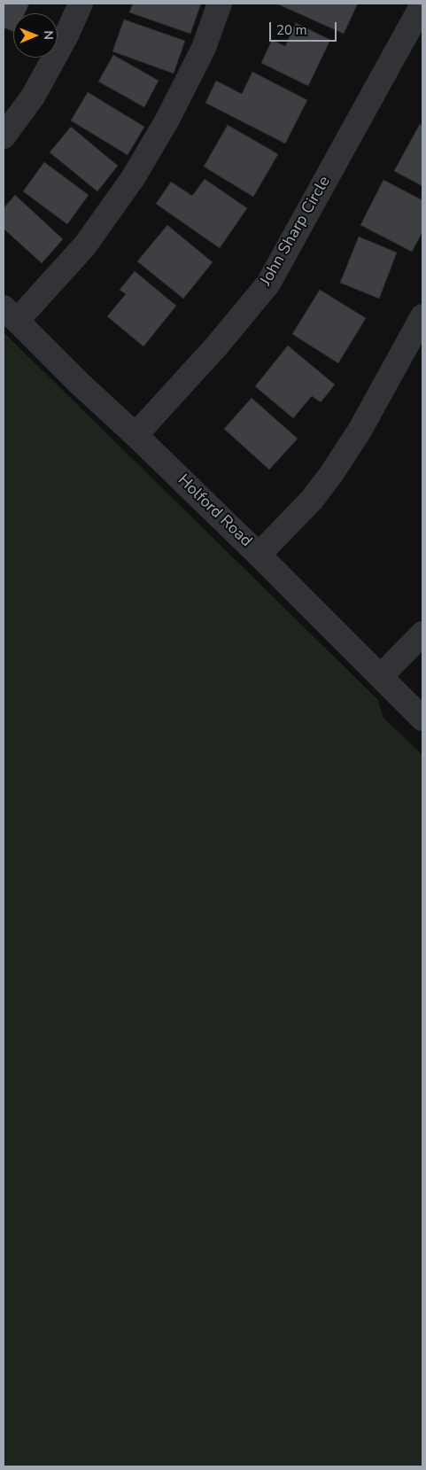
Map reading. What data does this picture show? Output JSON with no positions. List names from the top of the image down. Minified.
{"streets":{"street":["John Sharp Circle","Holford Road"]},"crossings":[["John Sharp Circle","Holford Road"]],"scale_bar":"20 m","north":"right"}
